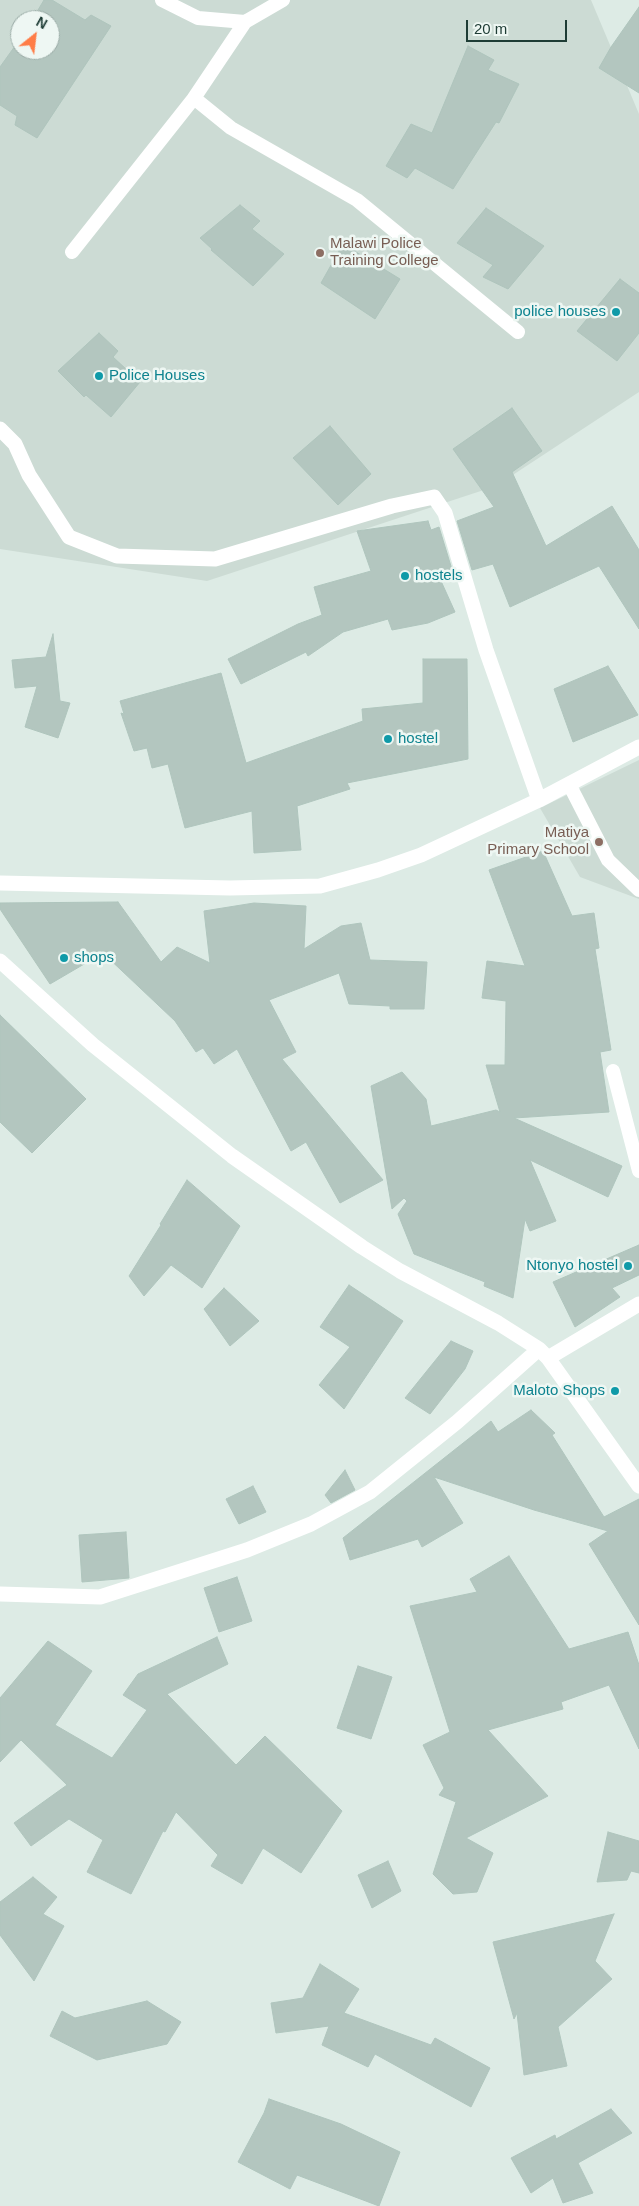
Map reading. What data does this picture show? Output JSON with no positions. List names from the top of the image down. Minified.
{"places":["Malawi Police Training College","police houses","Police Houses","hostels","hostel","Matiya Primary School","shops","Ntonyo hostel","Maloto Shops"],"scale_bar":"20 m","north":"top right"}
